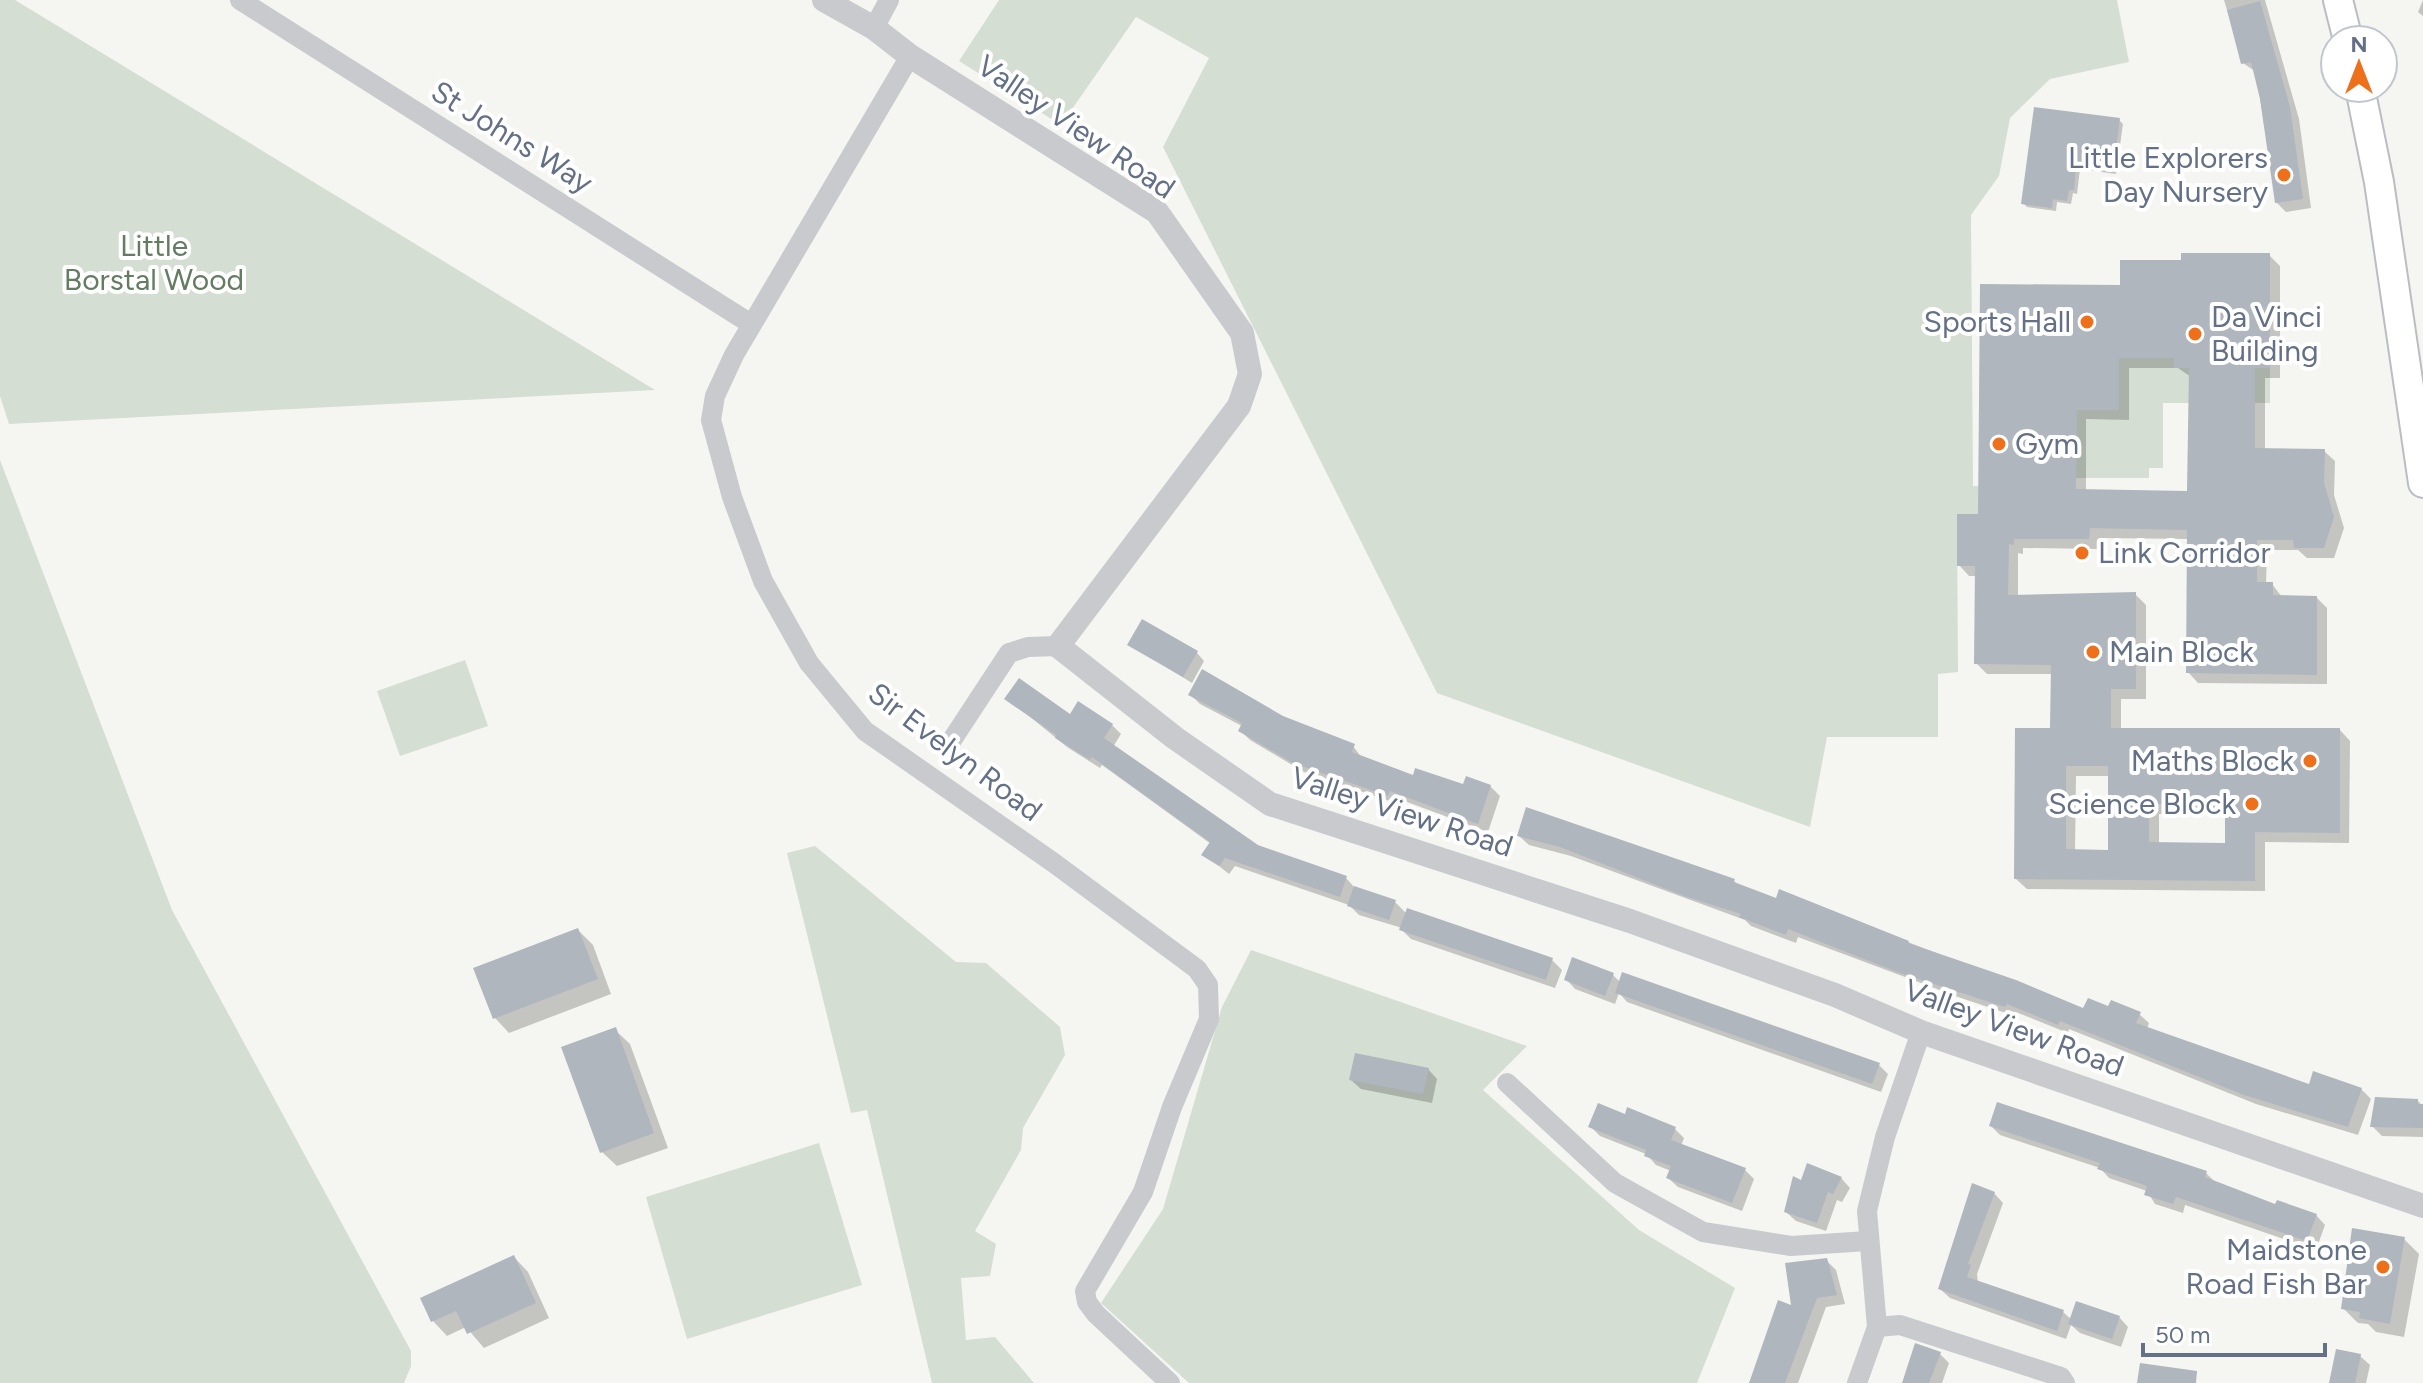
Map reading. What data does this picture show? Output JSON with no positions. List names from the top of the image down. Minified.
{"streets":{"street":["Valley View Road","St Johns Way","Sir Evelyn Road"]},"crossings":[["Valley View Road","Sir Evelyn Road"],["St Johns Way","Sir Evelyn Road"]],"parks":["Little Borstal Wood"],"places":["Little Explorers Day Nursery","Sports Hall","Da Vinci Building","Gym","Link Corridor","Main Block","Maths Block","Science Block","Maidstone Road Fish Bar"],"scale_bar":"50 m","north":"top"}
